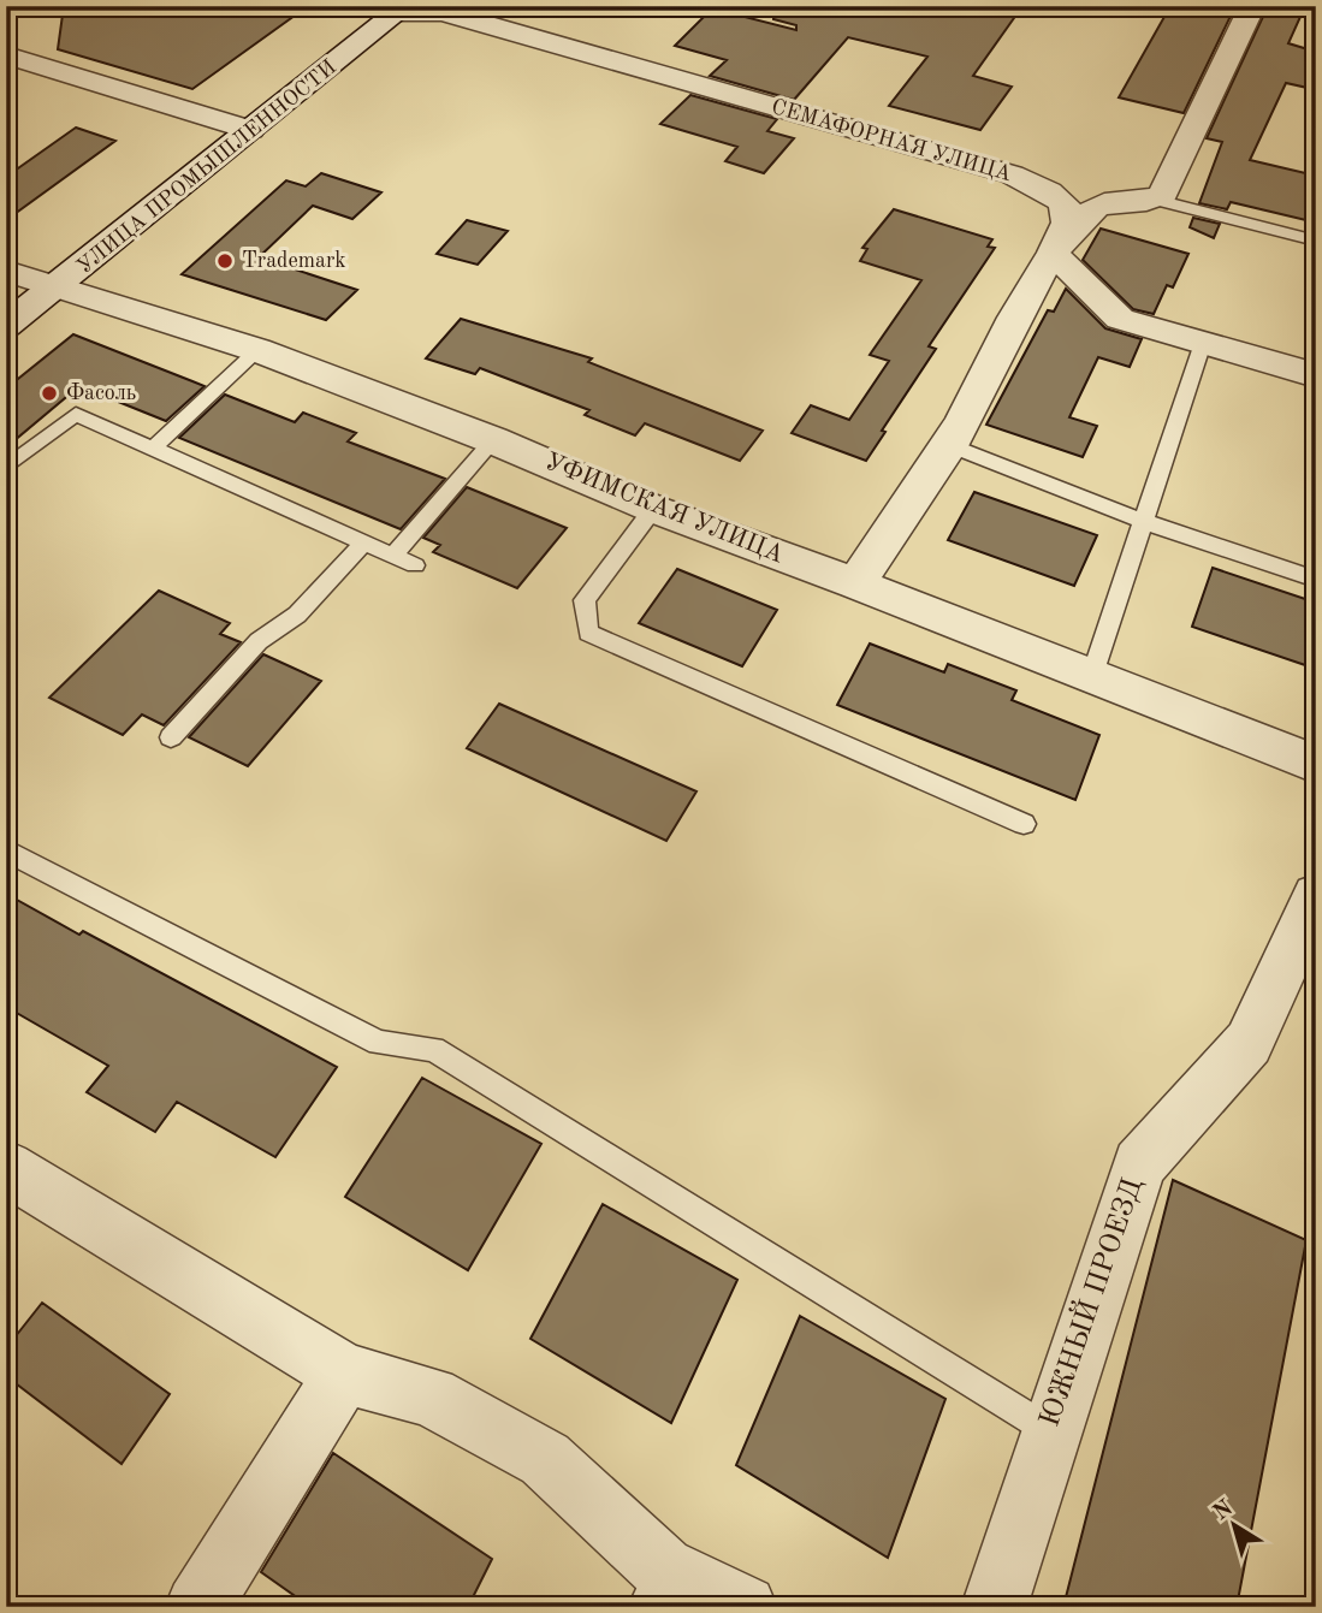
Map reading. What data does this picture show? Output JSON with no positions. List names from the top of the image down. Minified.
{"streets":{"street":["СЕМАФОРНАЯ УЛИЦА","УЛИЦА ПРОМЫШЛЕННОСТИ","УФИМСКАЯ УЛИЦА","ЮЖНЫЙ ПРОЕЗД"]},"crossings":[["СЕМАФОРНАЯ УЛИЦА","УЛИЦА ПРОМЫШЛЕННОСТИ"],["УЛИЦА ПРОМЫШЛЕННОСТИ","УФИМСКАЯ УЛИЦА"]],"places":["Trademark","Фасоль"],"north":"top left"}
